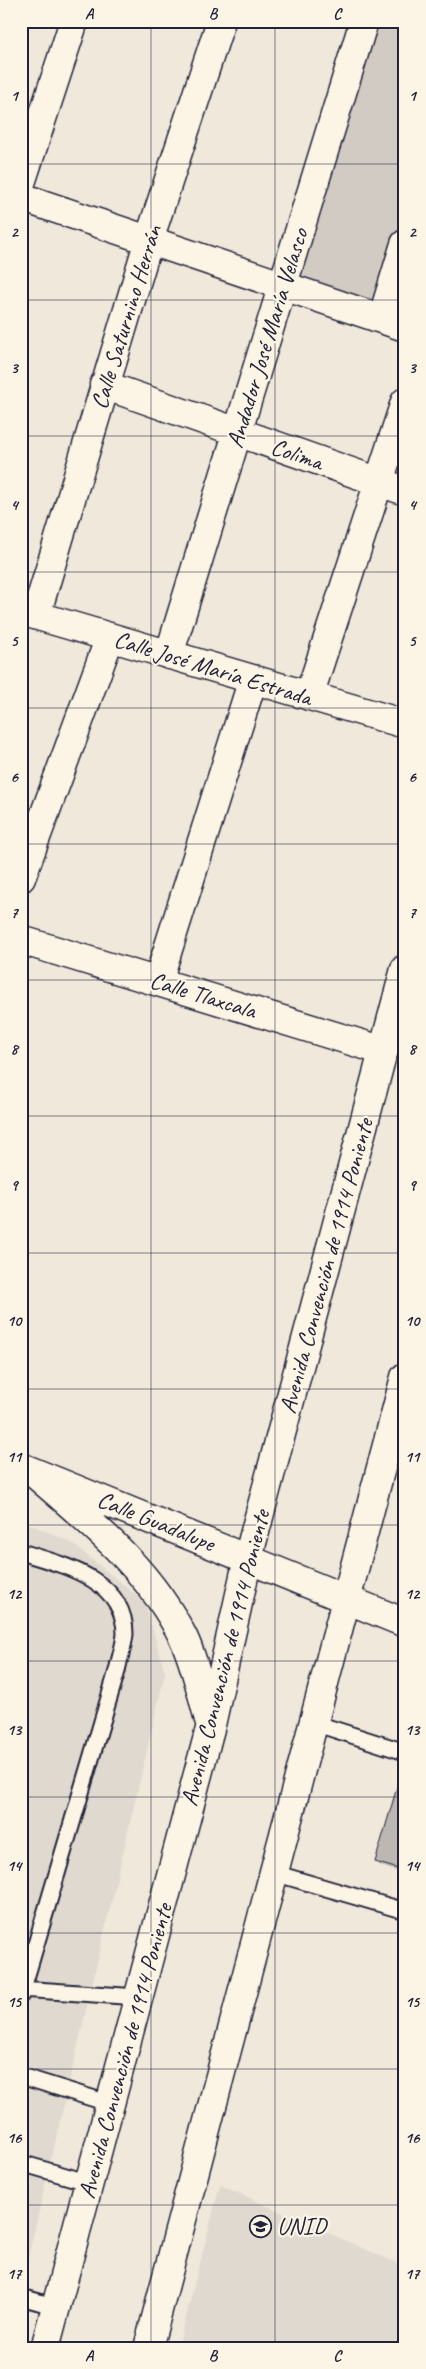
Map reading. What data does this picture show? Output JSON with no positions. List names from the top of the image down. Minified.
{"streets":{"street":["Calle Saturnino Herrán","Andador José María Velasco","Colima","Calle José María Estrada","Calle Tlaxcala","Avenida Convención de 1914 Poniente","Calle Guadalupe"]},"crossings":[["Calle Saturnino Herrán","Colima"],["Calle Saturnino Herrán","Calle José María Estrada"],["Andador José María Velasco","Colima"],["Andador José María Velasco","Calle José María Estrada"],["Calle Tlaxcala","Avenida Convención de 1914 Poniente"],["Avenida Convención de 1914 Poniente","Calle Guadalupe"]],"places":{"school or university":["UNID"]},"grid":{"columns":["A","B","C"],"rows":["1","2","3","4","5","6","7","8","9","10","11","12","13","14","15","16","17"]}}
